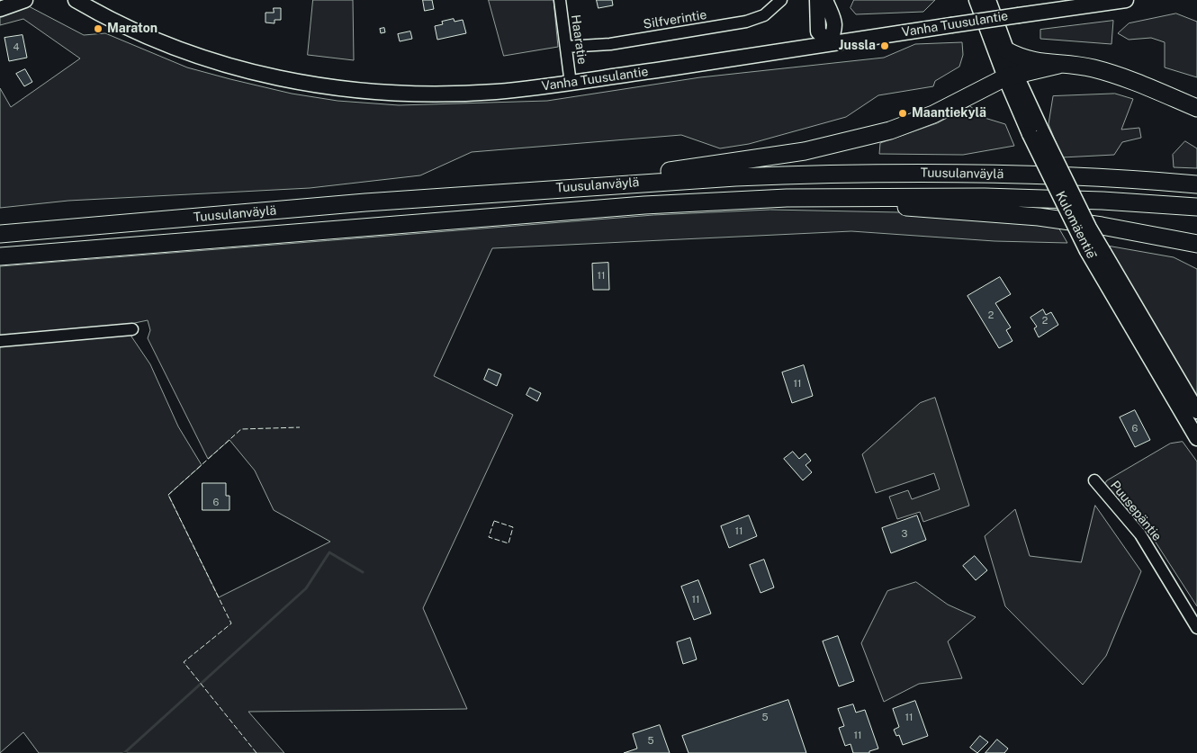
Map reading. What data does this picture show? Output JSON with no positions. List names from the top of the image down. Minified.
{"streets":{"highway":["Tuusulanväylä"],"main road":["Vanha Tuusulantie","Kulomäentie"],"street":["Silfverintie","Haaratie","Puusepäntie"]},"crossings":[["Silfverintie","Haaratie"],["Vanha Tuusulantie","Haaratie"]],"places":["Maraton","Jussla","Maantiekylä"],"house_numbers":["4","11","2","2","11","6","6","11","3","11","5","11","11","5"]}
